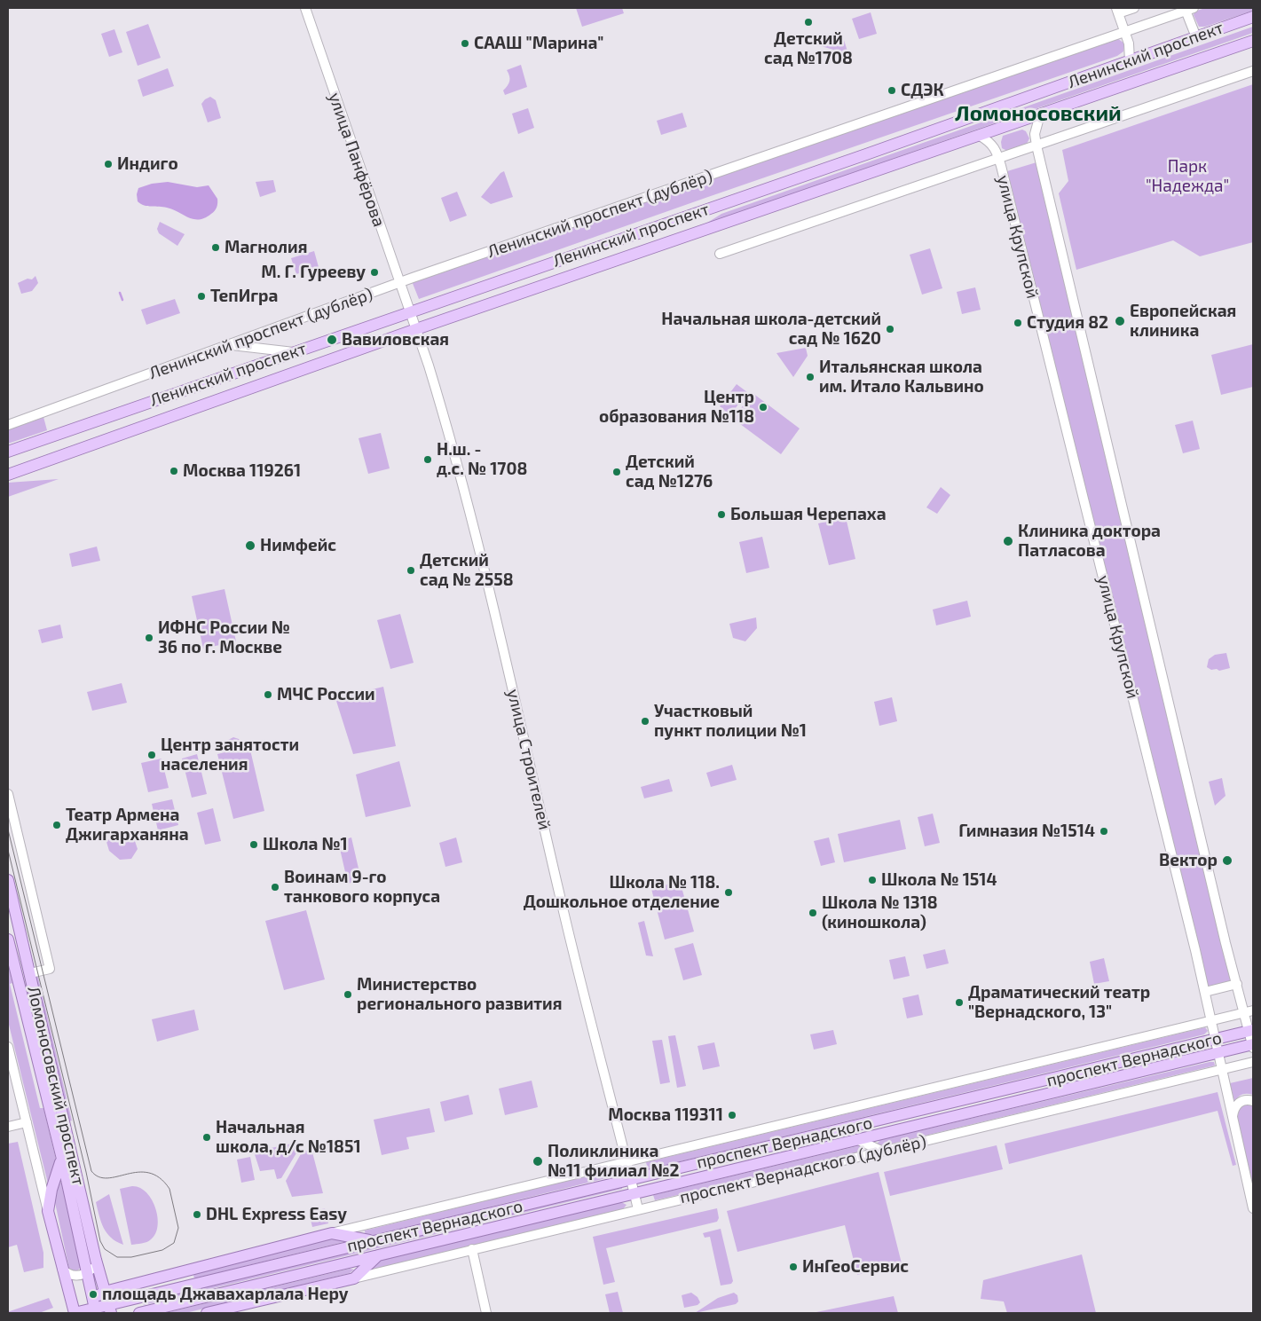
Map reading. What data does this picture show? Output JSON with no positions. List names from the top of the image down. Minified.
{"streets":{"main road":["Ленинский проспект","проспект Вернадского","Ломоносовский проспект","проспект Вернадского (дублёр)"],"street":["улица Панфёрова","Ленинский проспект (дублёр)","улица Крупской","улица Строителей"]},"crossings":[["Ленинский проспект","улица Панфёрова"],["Ленинский проспект","улица Крупской"],["Ленинский проспект","улица Строителей"],["улица Панфёрова","Ленинский проспект (дублёр)"],["улица Панфёрова","улица Строителей"],["улица Крупской","проспект Вернадского"],["улица Крупской","проспект Вернадского (дублёр)"],["улица Строителей","проспект Вернадского"],["улица Строителей","проспект Вернадского (дублёр)"]],"districts":["Ломоносовский"],"parks":["Парк \"Надежда\""],"places":["Детский сад №1708","СААШ \"Марина\"","СДЭК","Индиго","Магнолия","М. Г. Гурееву","ТепИгра","Европейская клиника","Студия 82","Начальная школа-детский сад № 1620","Вавиловская","Итальянская школа им. Итало Кальвино","Центр образования №118","Н.ш. - д.с. № 1708","Москва 119261","Детский сад №1276","Большая Черепаха","Клиника доктора Патласова","Нимфейс","Детский сад № 2558","ИФНС России № 36 по г. Москве","МЧС России","Участковый пункт полиции №1","Центр занятости населения","Театр Армена Джигарханяна","Гимназия №1514","Школа №1","Вектор","Школа № 1514","Воинам 9-го танкового корпуса","Школа № 118. Дошкольное отделение","Школа № 1318 (киношкола)","Министерство регионального развития","Драматический театр \"Вернадского, 13\"","Москва 119311","Начальная школа, д/с №1851","Поликлиника №11 филиал №2","DHL Express Easy","ИнГеоСервис","площадь Джавахарлала Неру"]}
